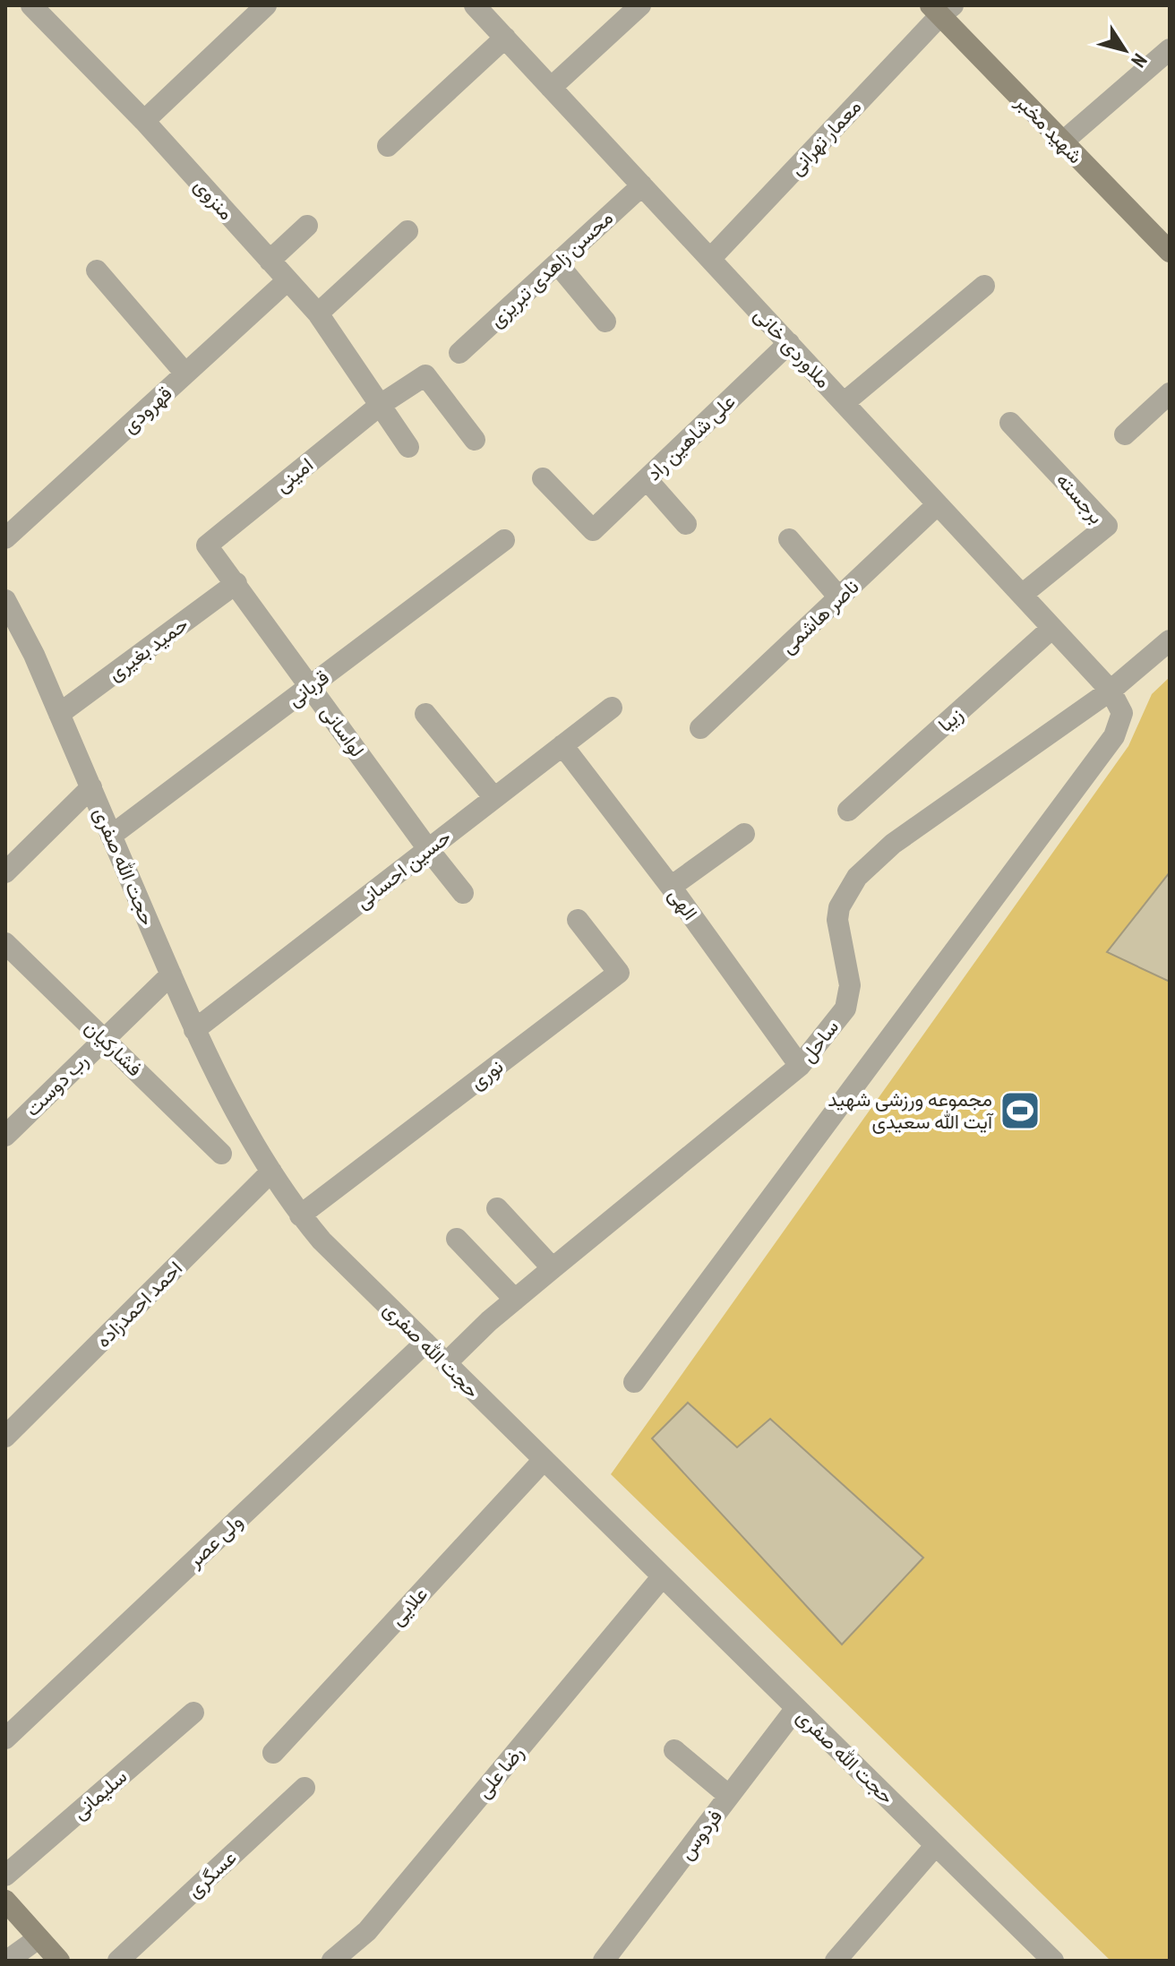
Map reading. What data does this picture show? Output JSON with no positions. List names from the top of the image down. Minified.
{"streets":{"main road":["شهید مخبر"],"street":["معمار تهرانی","منزوی","محسن زاهدی تبریزی","ملاوردی خانی","قهرودی","علی شاهین راد","امینی","برجسته","ناصر هاشمی","حمید بغیری","قربانی","زیبا","لواسانی","حجت الله صفری","حسین احسانی","الهی","ساحل","فشارکیان","نوری","رب دوست","احمد احمدزاده","ولی عصر","علایی","رضا علی","سلیمانی","فردوس","عسگری"]},"crossings":[["شهید مخبر","معمار تهرانی"],["معمار تهرانی","ملاوردی خانی"],["منزوی","قهرودی"],["منزوی","امینی"],["محسن زاهدی تبریزی","ملاوردی خانی"],["ملاوردی خانی","علی شاهین راد"],["ملاوردی خانی","برجسته"],["ملاوردی خانی","ناصر هاشمی"],["ملاوردی خانی","زیبا"],["ملاوردی خانی","ساحل"],["امینی","لواسانی"],["حمید بغیری","لواسانی"],["حمید بغیری","حجت الله صفری"],["قربانی","لواسانی"],["قربانی","حجت الله صفری"],["لواسانی","حسین احسانی"],["حجت الله صفری","حسین احسانی"],["حجت الله صفری","ساحل"],["حجت الله صفری","نوری"],["حجت الله صفری","رب دوست"],["حجت الله صفری","احمد احمدزاده"],["حجت الله صفری","ولی عصر"],["حجت الله صفری","علایی"],["حجت الله صفری","رضا علی"],["حجت الله صفری","فردوس"],["حسین احسانی","الهی"],["الهی","ساحل"],["فشارکیان","رب دوست"]],"places":{"sports":["مجموعه ورزشی شهید آیت‌ الله سعیدی"]},"north":"bottom right"}
